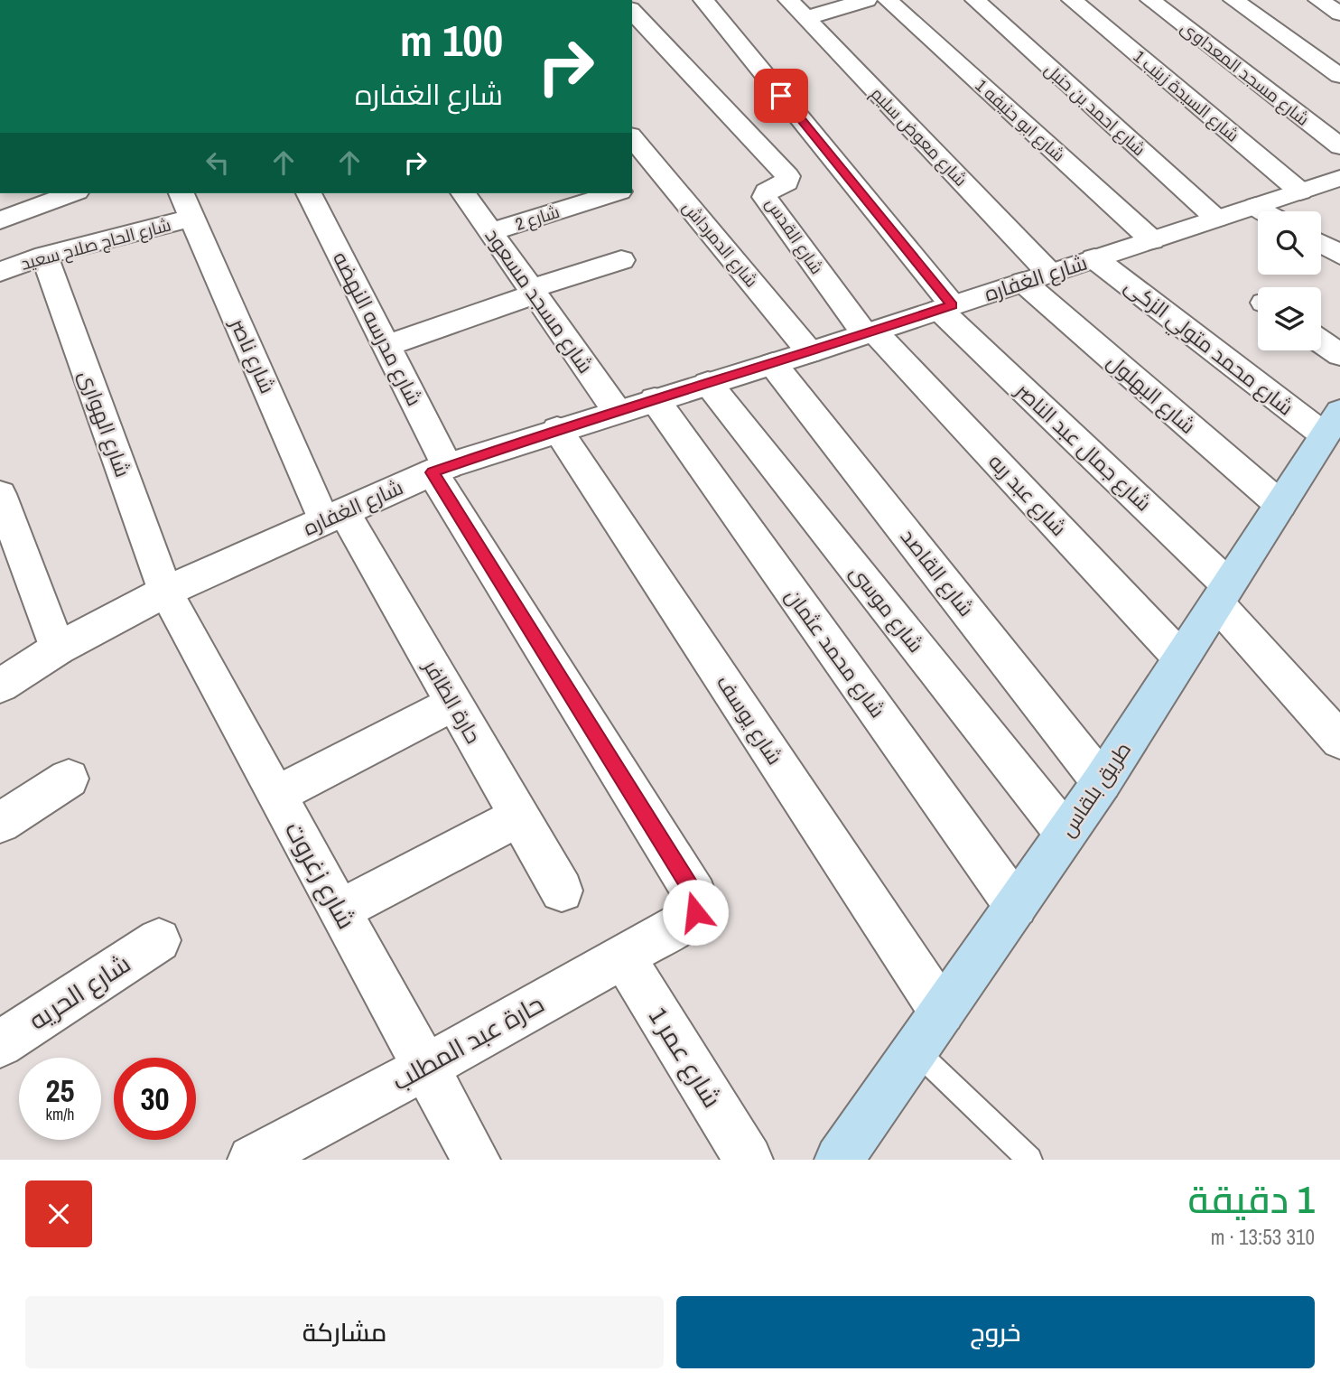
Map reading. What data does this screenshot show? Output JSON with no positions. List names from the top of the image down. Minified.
{"streets":{"main road":["طريق بلقاس"],"street":["شارع مسجد المعداوى","شارع السيدة زينب 1","شارع احمد بن حنبل","شارع ابو حنيفه 1","شارع معوض سليم","شارع 2","شارع القدس","شارع الحاج صلاح سعيد","شارع الدمرداش","شارع الغفاره","شارع مسجد مسعود","شارع مدرسه النهضه","شارع محمد متولي الزكى","شارع ناصر","شارع البهلول","شارع الهوارى","شارع جمال عبد الناصر","شارع عبد ربه","شارع القاصد","شارع موسى","شارع محمد عثمان","حارة الظافر","شارع يوسف","شارع زغروت","شارع الحريه","حارة عبد المطلب","شارع عمر 1"]},"crossings":[["شارع السيدة زينب 1","شارع الغفاره"],["شارع احمد بن حنبل","شارع الغفاره"],["شارع ابو حنيفه 1","شارع الغفاره"],["شارع معوض سليم","شارع الغفاره"],["شارع معوض سليم","شارع البهلول"],["شارع 2","شارع مسجد مسعود"],["شارع القدس","شارع الغفاره"],["شارع القدس","شارع عبد ربه"],["شارع الحاج صلاح سعيد","شارع ناصر"],["شارع الحاج صلاح سعيد","شارع الهوارى"],["شارع الدمرداش","شارع الغفاره"],["شارع الغفاره","شارع مسجد مسعود"],["شارع الغفاره","شارع مدرسه النهضه"],["شارع الغفاره","شارع محمد متولي الزكى"],["شارع الغفاره","شارع ناصر"],["شارع الغفاره","شارع البهلول"],["شارع الغفاره","شارع الهوارى"],["شارع الغفاره","شارع جمال عبد الناصر"],["شارع الغفاره","شارع عبد ربه"],["شارع الغفاره","شارع القاصد"],["شارع الغفاره","شارع موسى"],["شارع الغفاره","شارع محمد عثمان"],["شارع الغفاره","حارة الظافر"],["شارع الغفاره","شارع يوسف"],["شارع الغفاره","شارع زغروت"],["شارع مدرسه النهضه","حارة عبد المطلب"],["شارع محمد متولي الزكى","طريق بلقاس"],["شارع ناصر","حارة الظافر"],["شارع البهلول","طريق بلقاس"],["شارع الهوارى","شارع زغروت"],["شارع جمال عبد الناصر","طريق بلقاس"],["شارع عبد ربه","طريق بلقاس"],["شارع القاصد","طريق بلقاس"],["شارع موسى","طريق بلقاس"],["شارع محمد عثمان","طريق بلقاس"],["شارع يوسف","طريق بلقاس"],["شارع زغروت","حارة عبد المطلب"],["حارة عبد المطلب","شارع عمر 1"]],"page":{"turn":["100 m","شارع الغفاره"],"speed":"25 km/h","limit":"30","heading":["1 دقيقة","310 m · 13:53"],"buttons":["خروج","مشاركة"]}}
